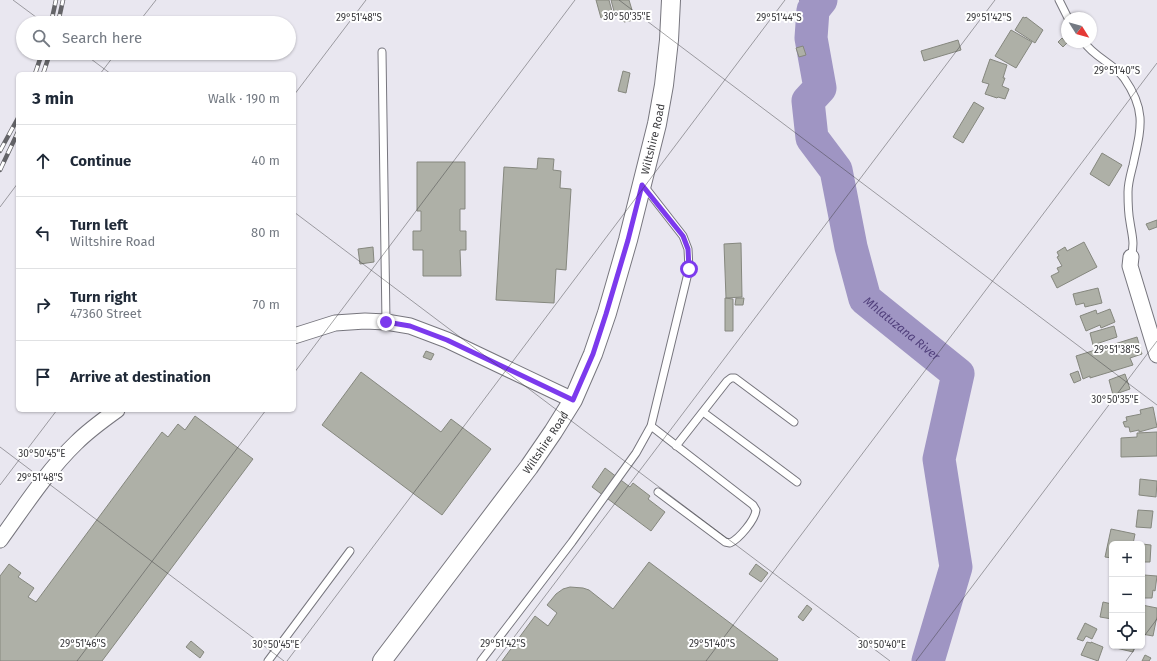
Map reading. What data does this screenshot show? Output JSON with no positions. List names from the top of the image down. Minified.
{"streets":{"street":["Wiltshire Road"]},"water":["Mhlatuzana River"],"north":"bottom right","page":{"search":"Search here","heading":["3 min","Walk · 190 m"],"list":[["Continue","40 m"],["Turn left","Wiltshire Road","80 m"],["Turn right","47360 Street","70 m"],"Arrive at destination"],"map_buttons":["+","−"]},"coordinates":["30°50'35\"E","29°51'48\"S","29°51'44\"S","29°51'42\"S","29°51'40\"S","29°51'38\"S","30°50'45\"E","29°51'46\"S","30°50'40\"E"]}
